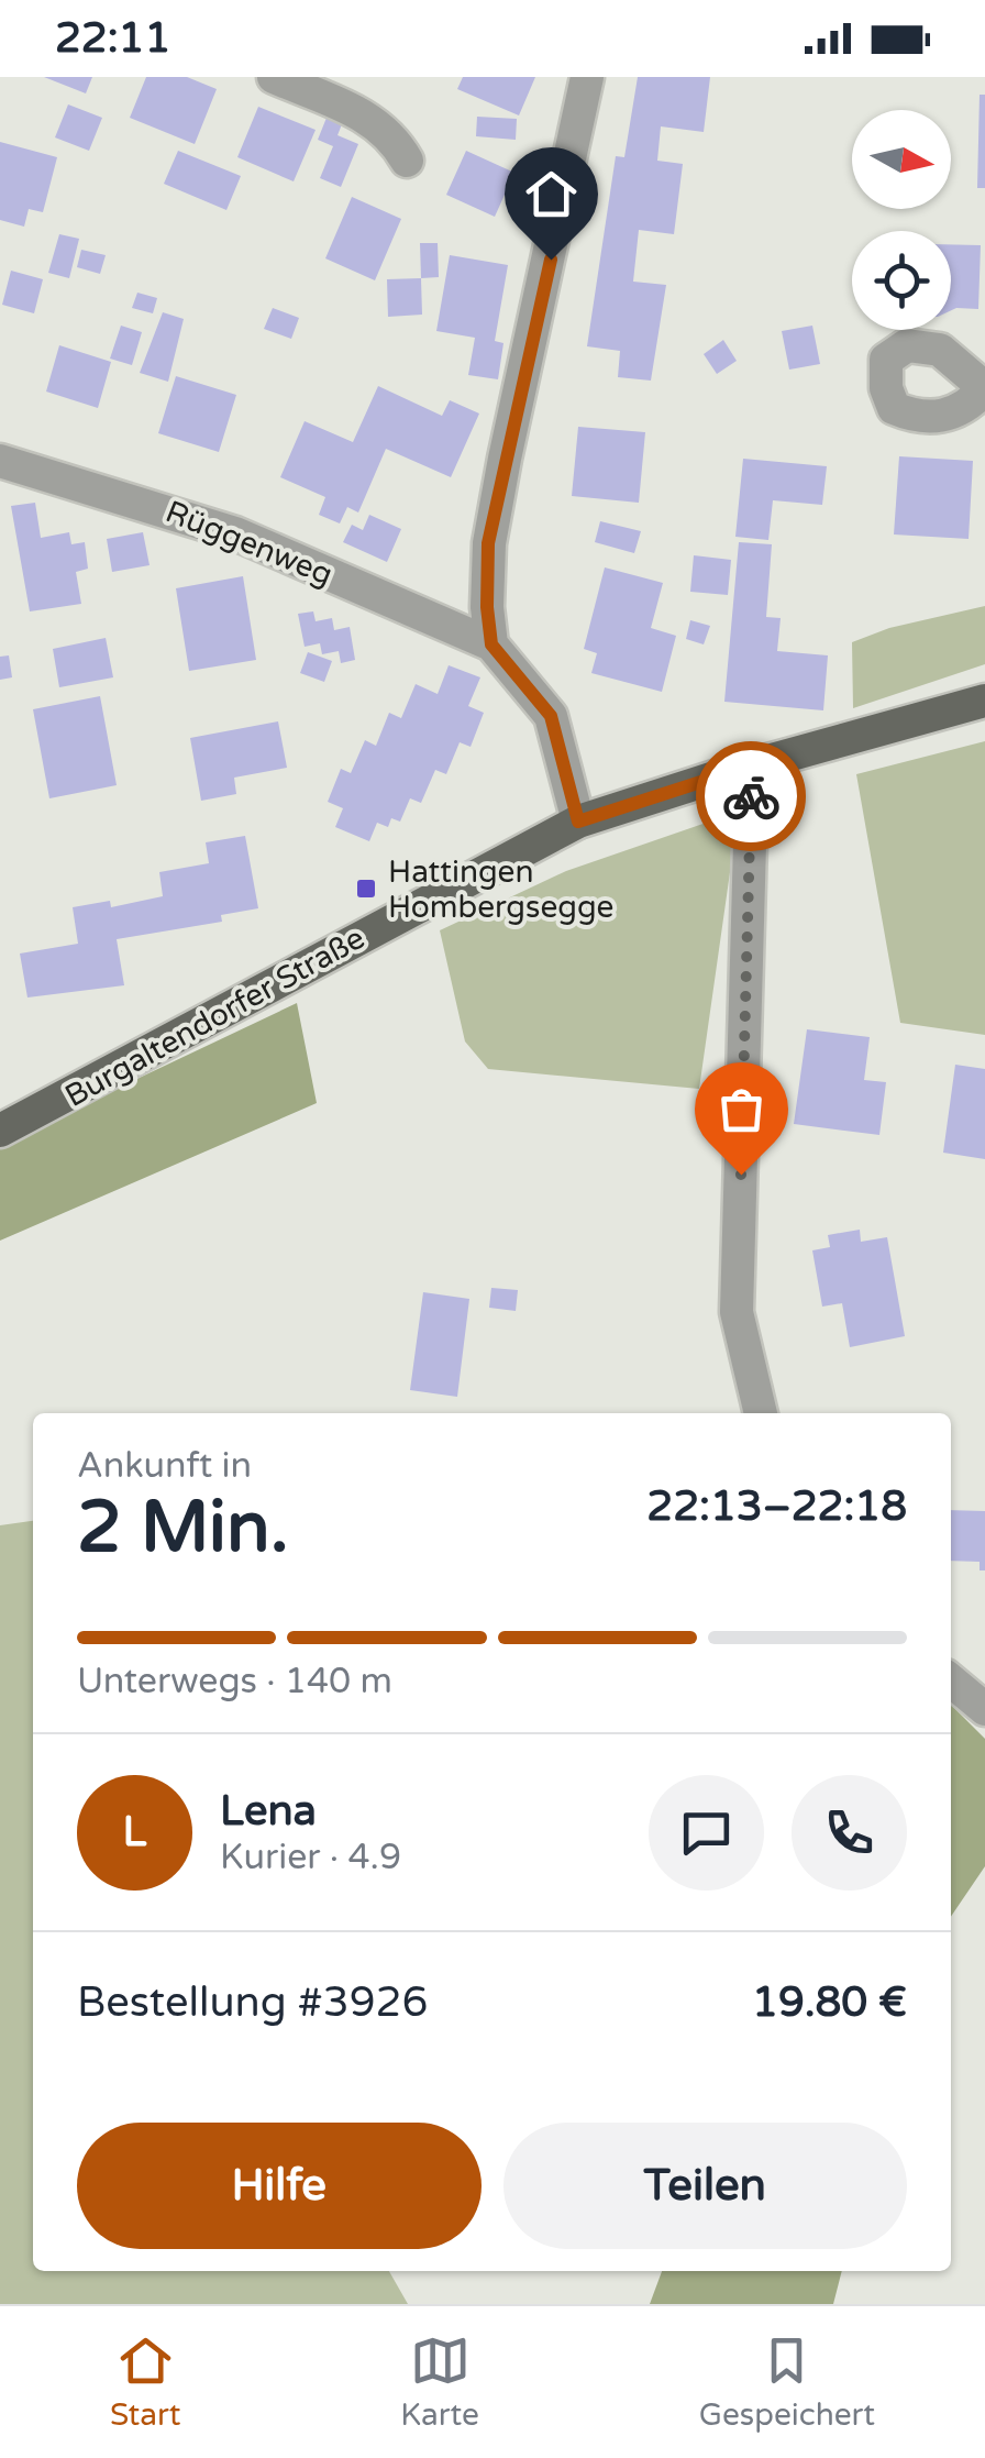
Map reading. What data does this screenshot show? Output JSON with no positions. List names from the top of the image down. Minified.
{"streets":{"main road":["Burgaltendorfer Straße"],"street":["Rüggenweg"]},"places":{"transit":["Hattingen Hombergsegge"]},"north":"right","page":{"status":"22:11","heading":["2 Min.","Ankunft in","22:13–22:18"],"panel":["Lena","Kurier · 4.9","Bestellung #3926","19.80 €"],"bar":"Unterwegs · 140 m","round":"L","buttons":["Hilfe","Teilen"],"tabs":["Start","Karte","Gespeichert"]}}
